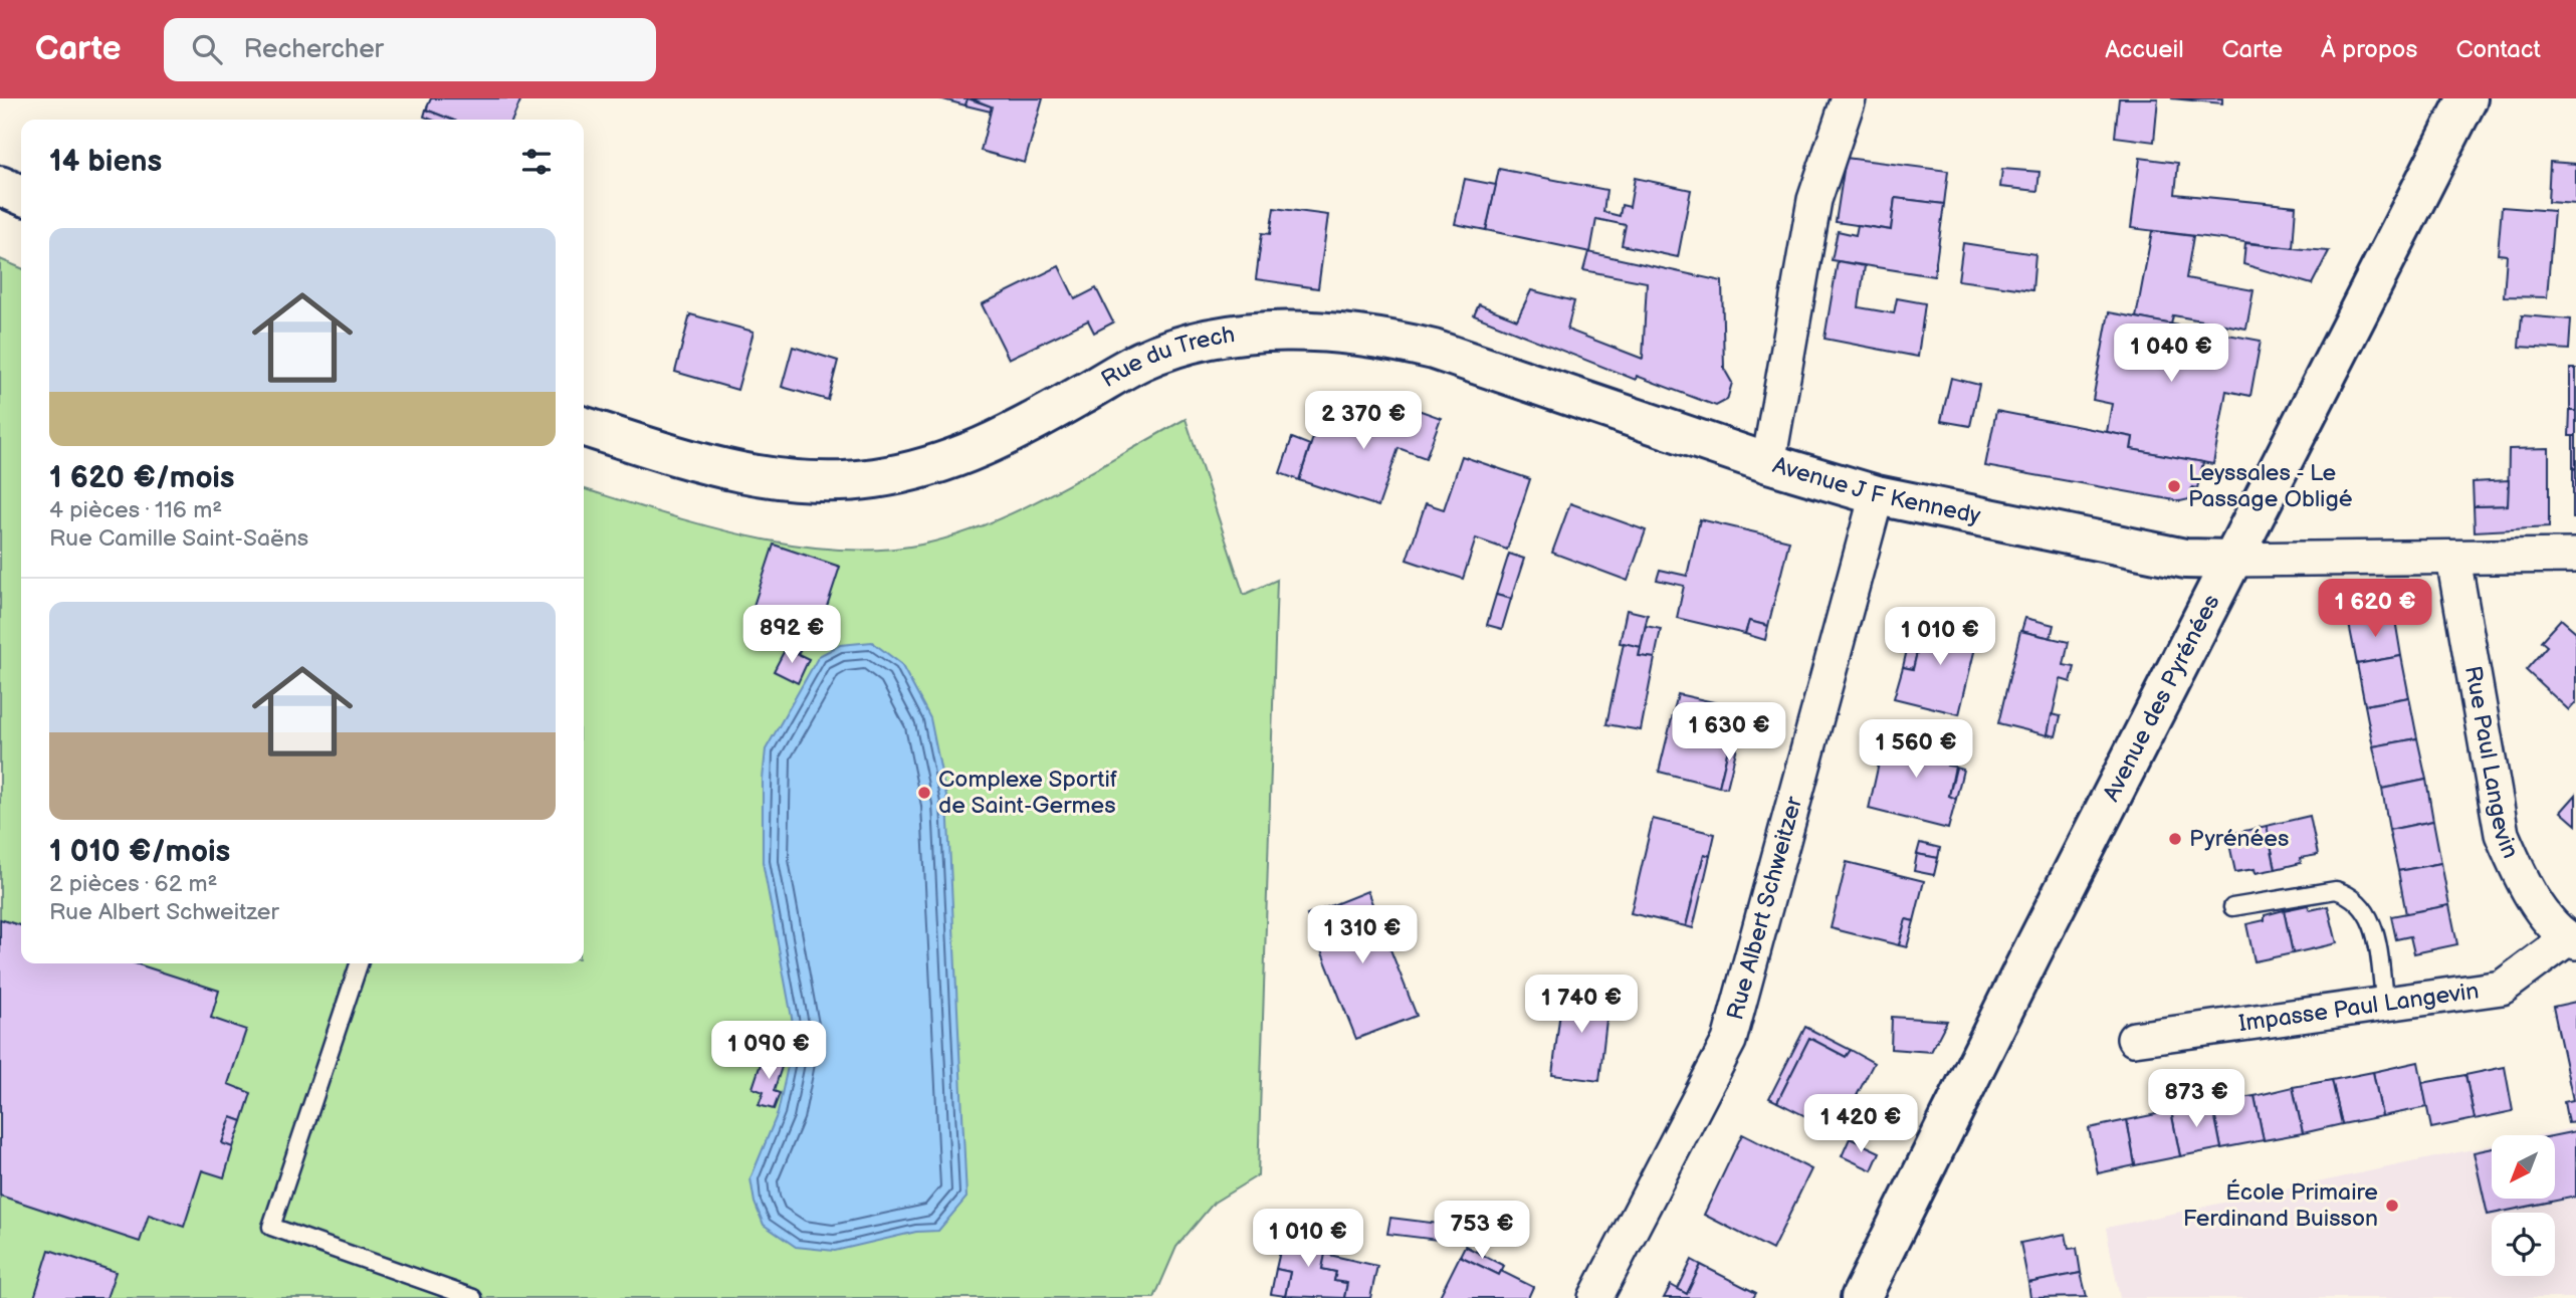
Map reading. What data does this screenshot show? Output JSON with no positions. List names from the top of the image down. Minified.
{"streets":{"street":["Rue du Trech","Avenue J F Kennedy","Avenue des Pyrénées","Rue Paul Langevin","Rue Albert Schweitzer","Impasse Paul Langevin"]},"crossings":[["Rue du Trech","Avenue J F Kennedy"],["Avenue J F Kennedy","Avenue des Pyrénées"],["Avenue J F Kennedy","Rue Albert Schweitzer"],["Rue Paul Langevin","Impasse Paul Langevin"]],"places":["Leyssales - Le Passage Obligé","Complexe Sportif de Saint-Germes","Pyrénées","École Primaire Ferdinand Buisson"],"north":"bottom left","page":{"header":"Carte","search":"Rechercher","nav":["Accueil","Carte","À propos","Contact"],"heading":"14 biens","list":[{"name":"1 620 €/mois","note":"4 pièces · 116 m² · Rue Camille Saint-Saëns"},{"name":"1 010 €/mois","note":"2 pièces · 62 m² · Rue Albert Schweitzer"}],"price":["1 040 €","2 370 €","1 620 €","892 €","1 010 €","1 630 €","1 560 €","1 310 €","1 740 €","1 090 €","873 €","1 420 €","753 €","1 010 €"]}}
